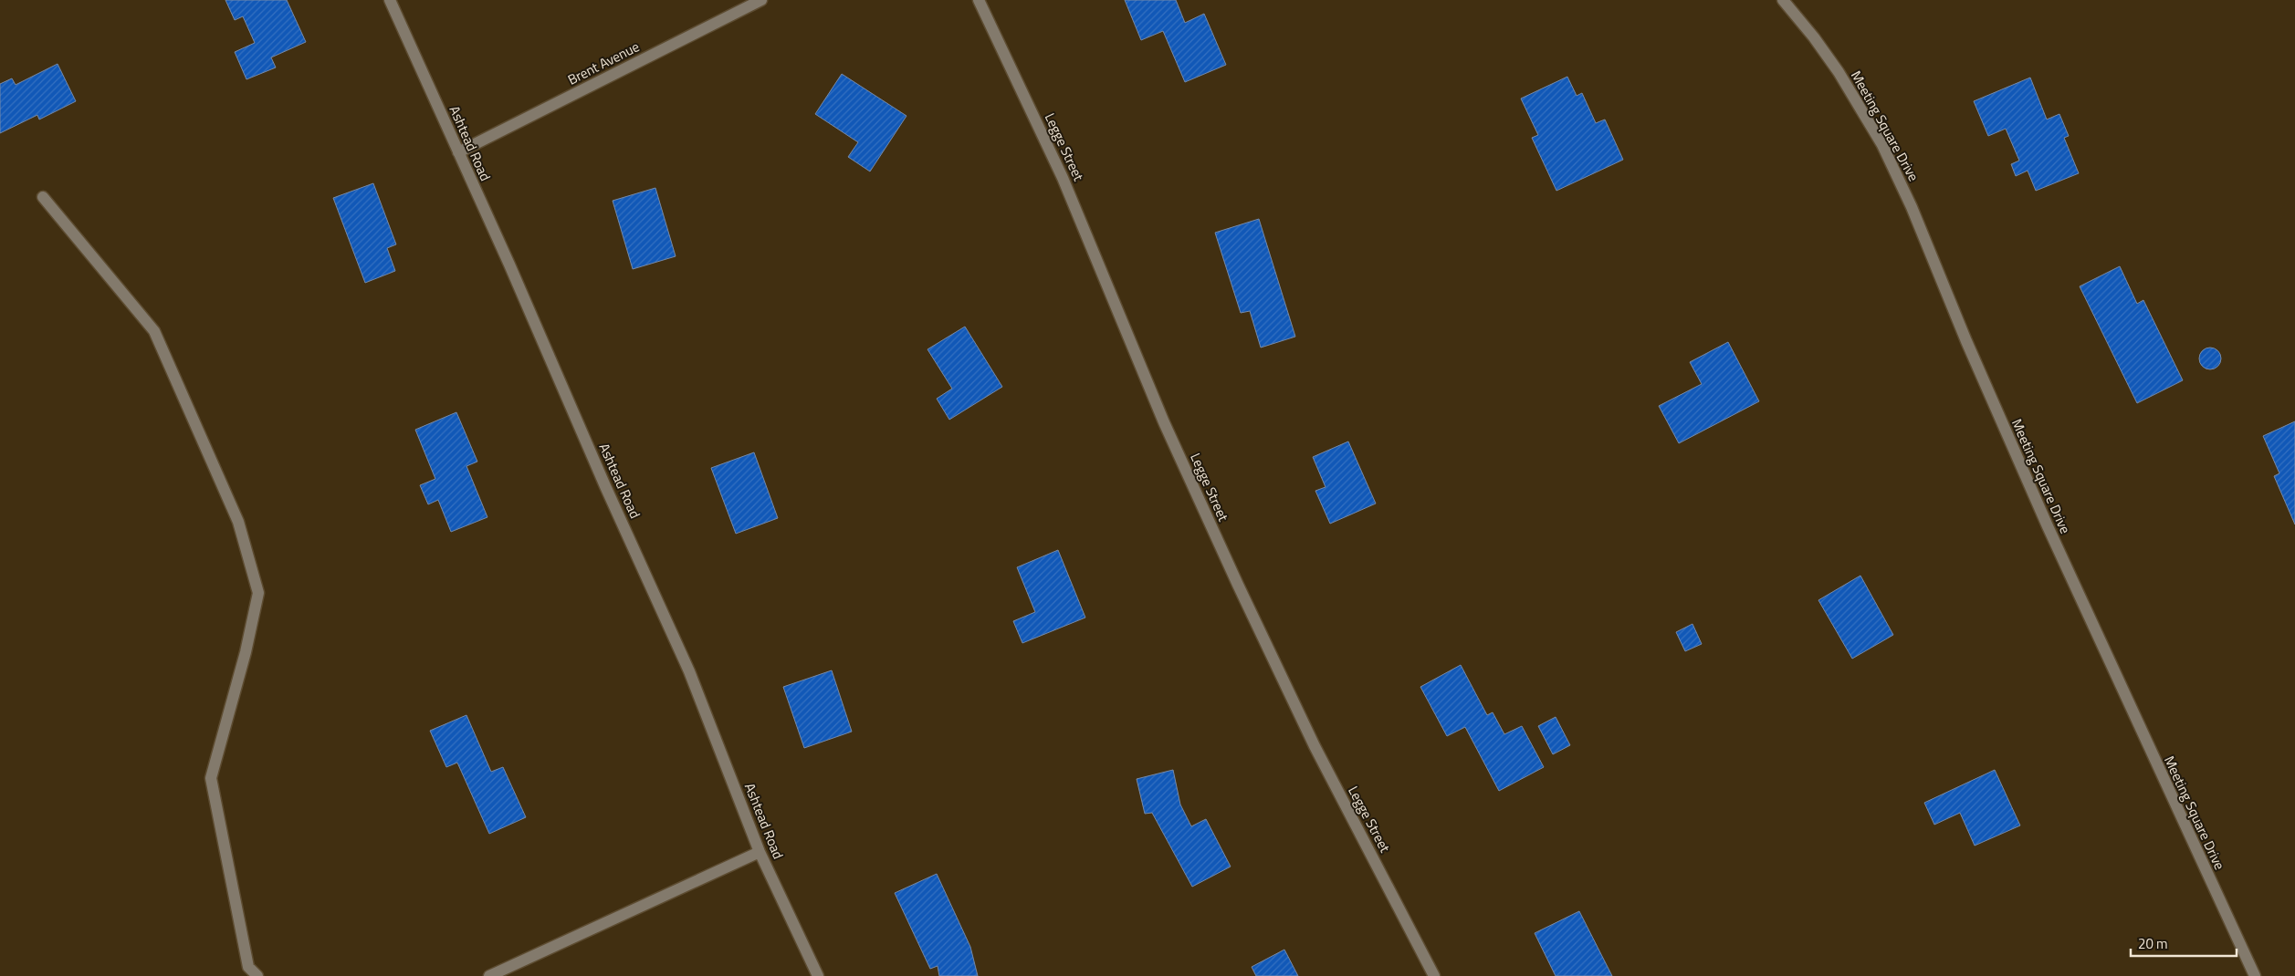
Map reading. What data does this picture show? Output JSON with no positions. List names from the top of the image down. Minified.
{"streets":{"street":["Brent Avenue","Meeting Square Drive","Ashtead Road","Legge Street"]},"crossings":[["Brent Avenue","Ashtead Road"]],"scale_bar":"20 m"}
